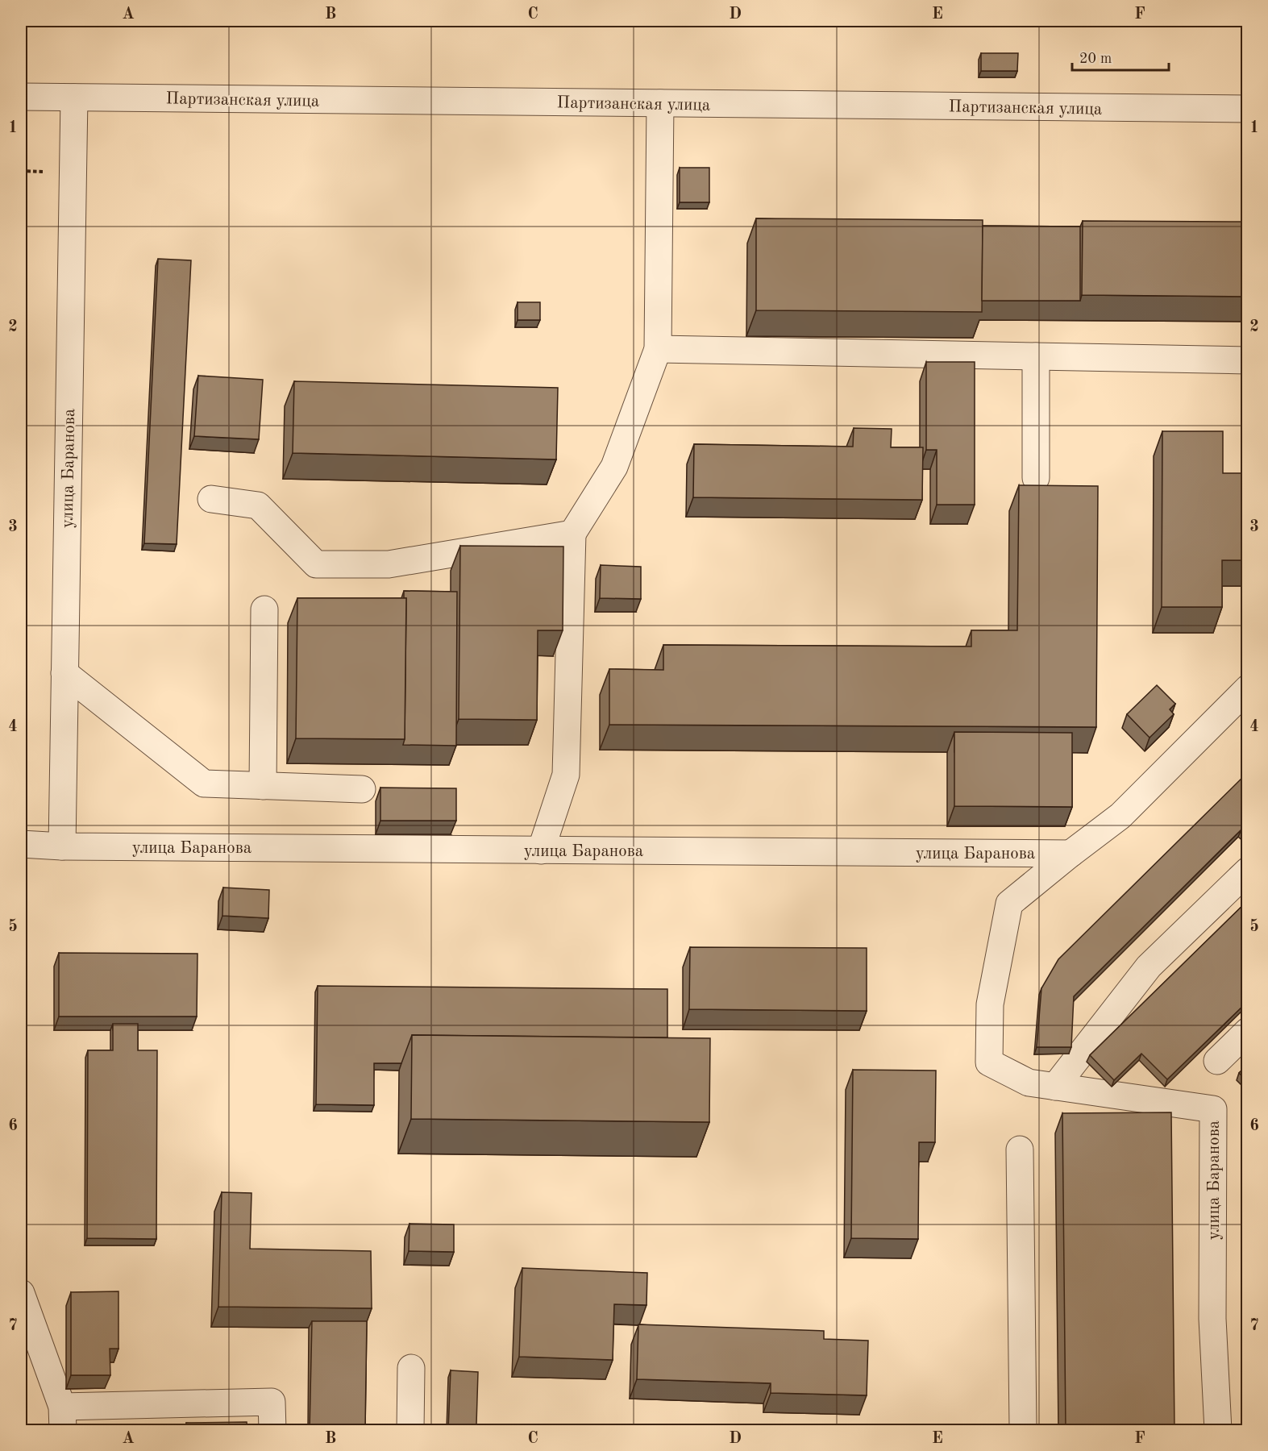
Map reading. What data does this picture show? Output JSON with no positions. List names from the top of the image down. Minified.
{"streets":{"street":["Партизанская улица","улица Баранова"]},"crossings":[["Партизанская улица","улица Баранова"]],"scale_bar":"20 m","grid":{"columns":["A","B","C","D","E","F"],"rows":["1","2","3","4","5","6","7"]}}
